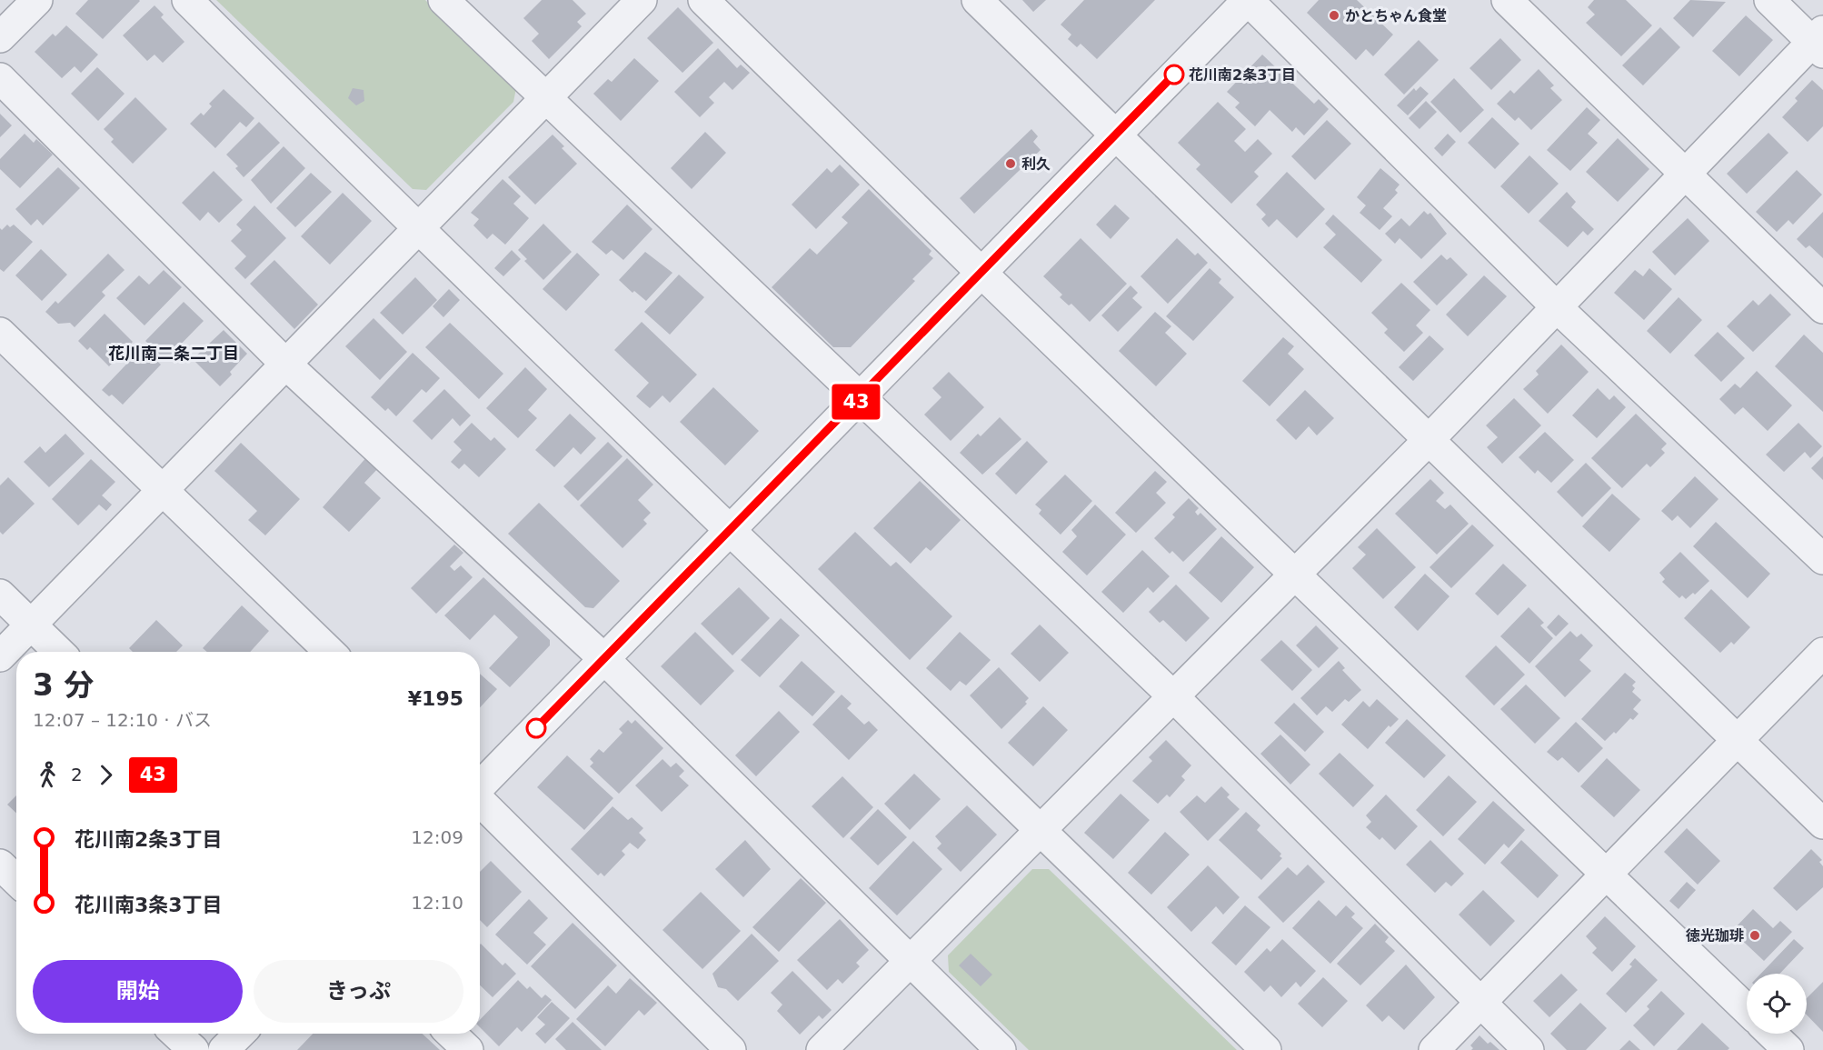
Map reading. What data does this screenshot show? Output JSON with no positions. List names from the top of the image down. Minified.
{"districts":["花川南二条二丁目"],"places":["かとちゃん食堂","花川南2条3丁目","利久","徳光珈琲"],"lines":["bus line 43"],"page":{"on_map":"43","heading":["3 分","12:07 – 12:10 · バス","¥195"],"legs":["2","43"],"list":[{"name":"花川南2条3丁目","value":"12:09"},{"name":"花川南3条3丁目","value":"12:10"}],"buttons":["開始","きっぷ"]}}
